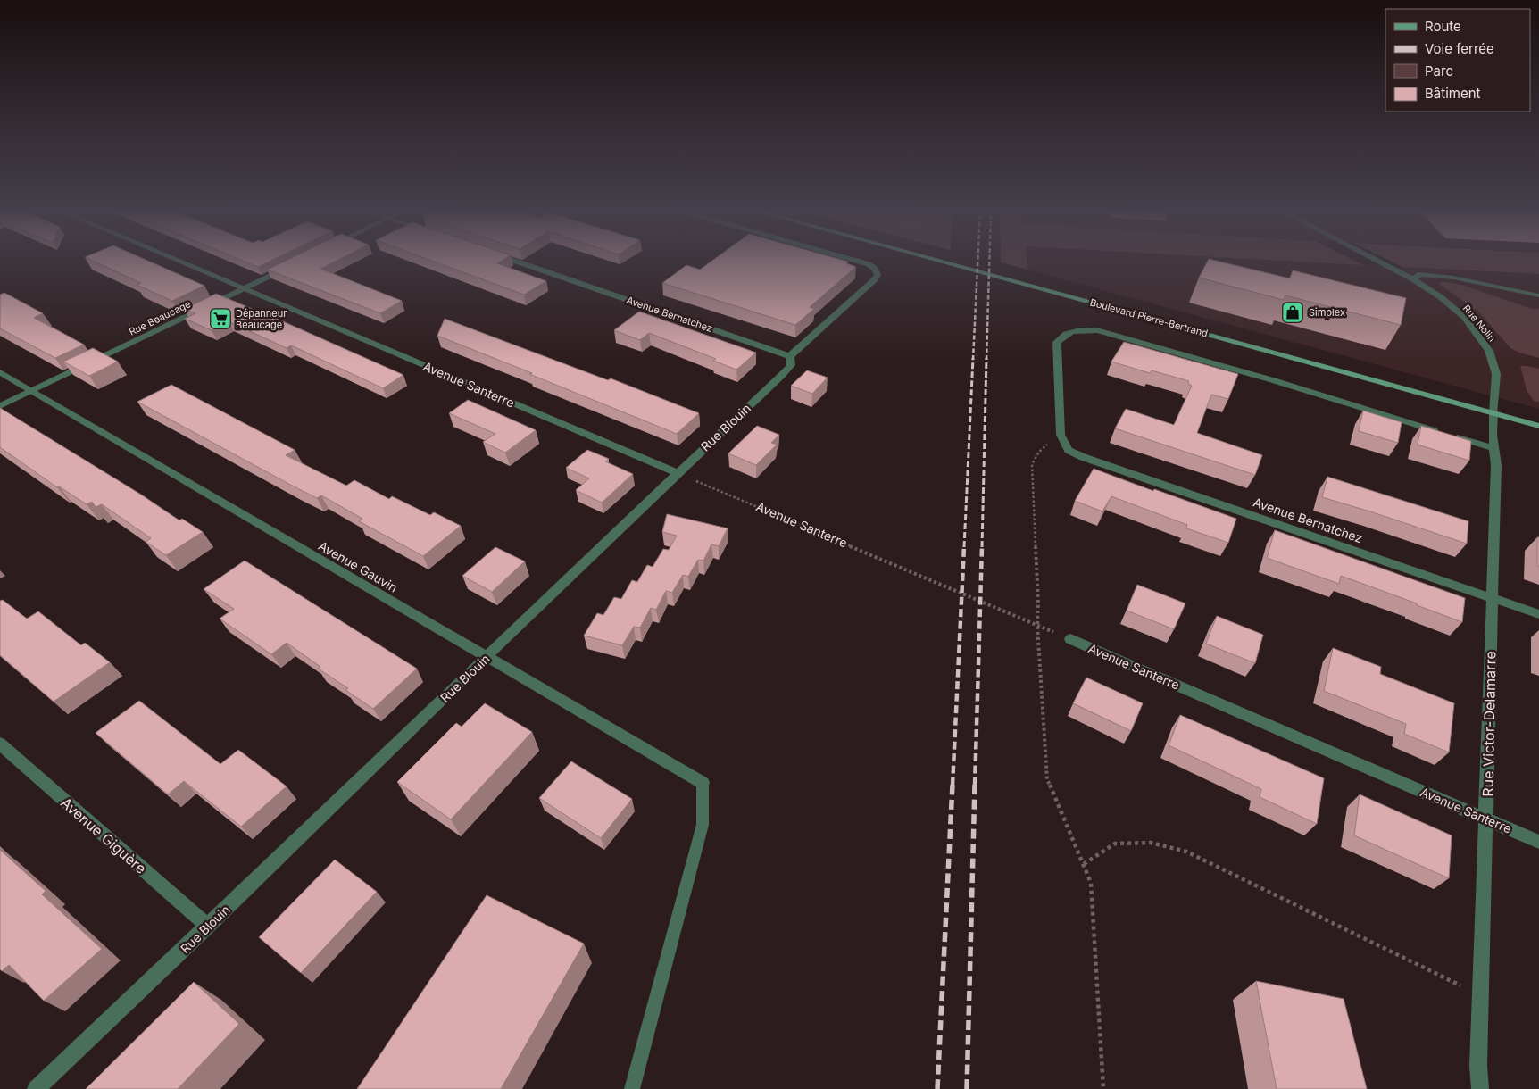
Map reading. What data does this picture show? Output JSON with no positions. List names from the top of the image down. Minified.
{"streets":{"main road":["Boulevard Pierre-Bertrand"],"street":["Avenue Bernatchez","Rue Beaucage","Rue Nolin","Avenue Santerre","Rue Blouin","Avenue Gauvin","Rue Victor-Delamarre","Avenue Giguère"]},"crossings":[["Avenue Bernatchez","Rue Blouin"],["Avenue Bernatchez","Rue Victor-Delamarre"],["Rue Beaucage","Avenue Santerre"],["Rue Beaucage","Avenue Gauvin"],["Boulevard Pierre-Bertrand","Rue Nolin"],["Boulevard Pierre-Bertrand","Rue Victor-Delamarre"],["Rue Nolin","Rue Victor-Delamarre"],["Avenue Santerre","Rue Blouin"],["Avenue Santerre","Rue Victor-Delamarre"],["Rue Blouin","Avenue Gauvin"],["Rue Blouin","Avenue Giguère"]],"places":{"shop":["Simplex"],"supermarket":["Dépanneur Beaucage"]},"legend":["Route","Voie ferrée","Parc","Bâtiment"]}
